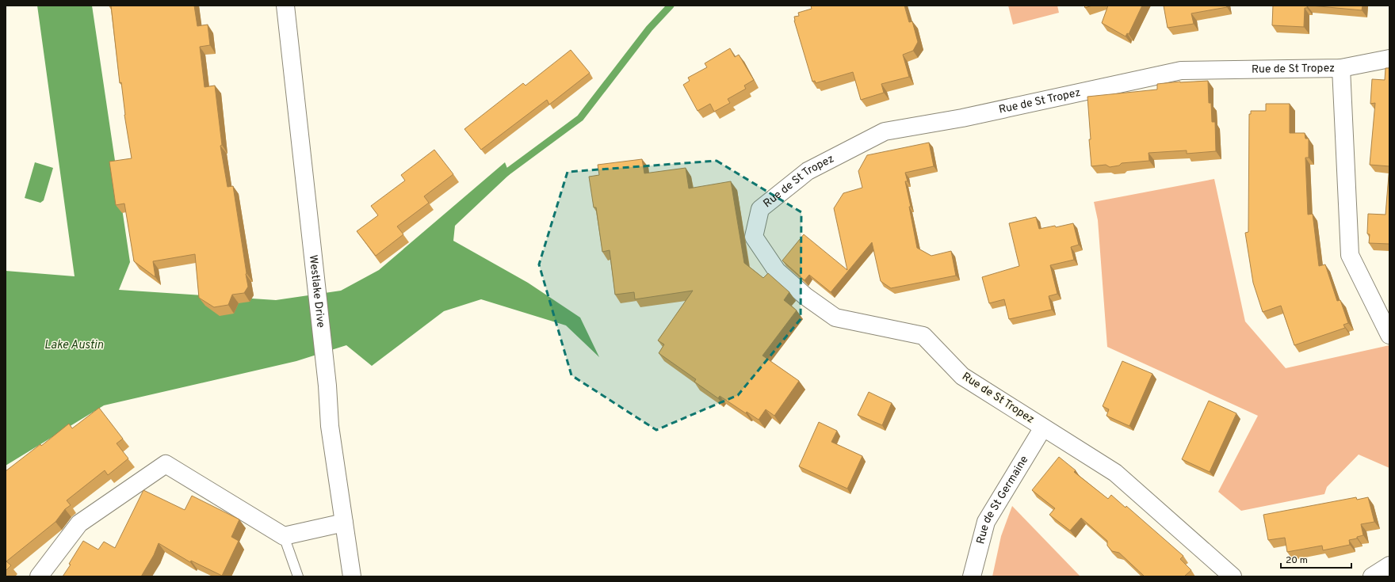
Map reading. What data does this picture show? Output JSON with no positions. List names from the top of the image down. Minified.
{"streets":{"street":["Rue de St Tropez","Westlake Drive","Rue de St Germaine"]},"crossings":[["Rue de St Tropez","Rue de St Germaine"]],"water":["Lake Austin"],"scale_bar":"20 m"}
